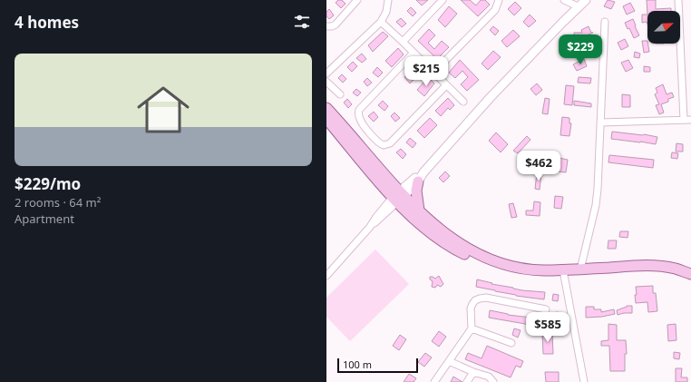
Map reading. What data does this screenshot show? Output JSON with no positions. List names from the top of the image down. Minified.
{"scale_bar":"100 m","north":"top right","page":{"heading":"4 homes","price":["$229","$215","$462","$585"],"list":[{"name":"$229/mo","note":"2 rooms · 64 m² · Apartment"}],"scale":"100 m"}}
